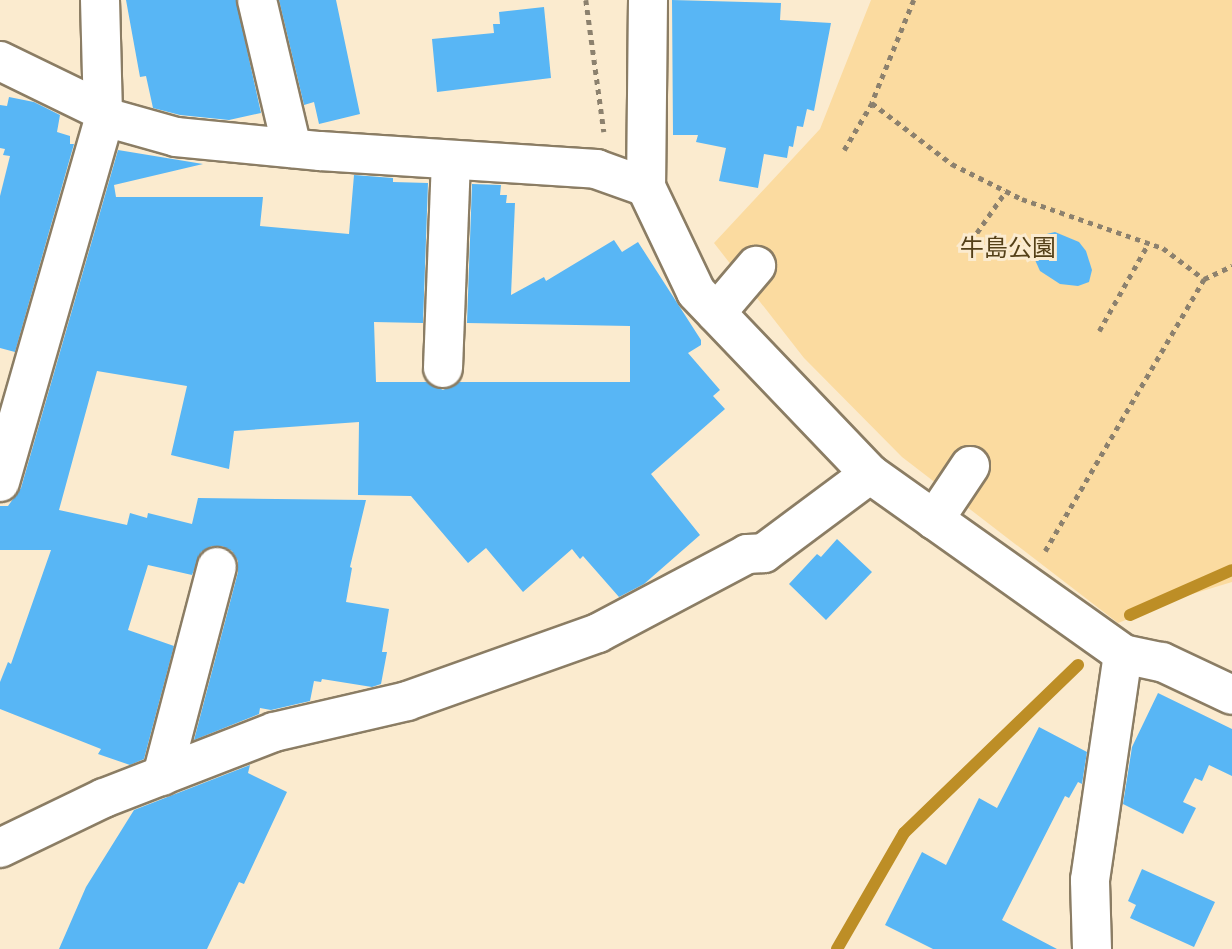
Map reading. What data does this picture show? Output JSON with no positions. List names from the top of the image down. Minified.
{"parks":["牛島公園"]}
